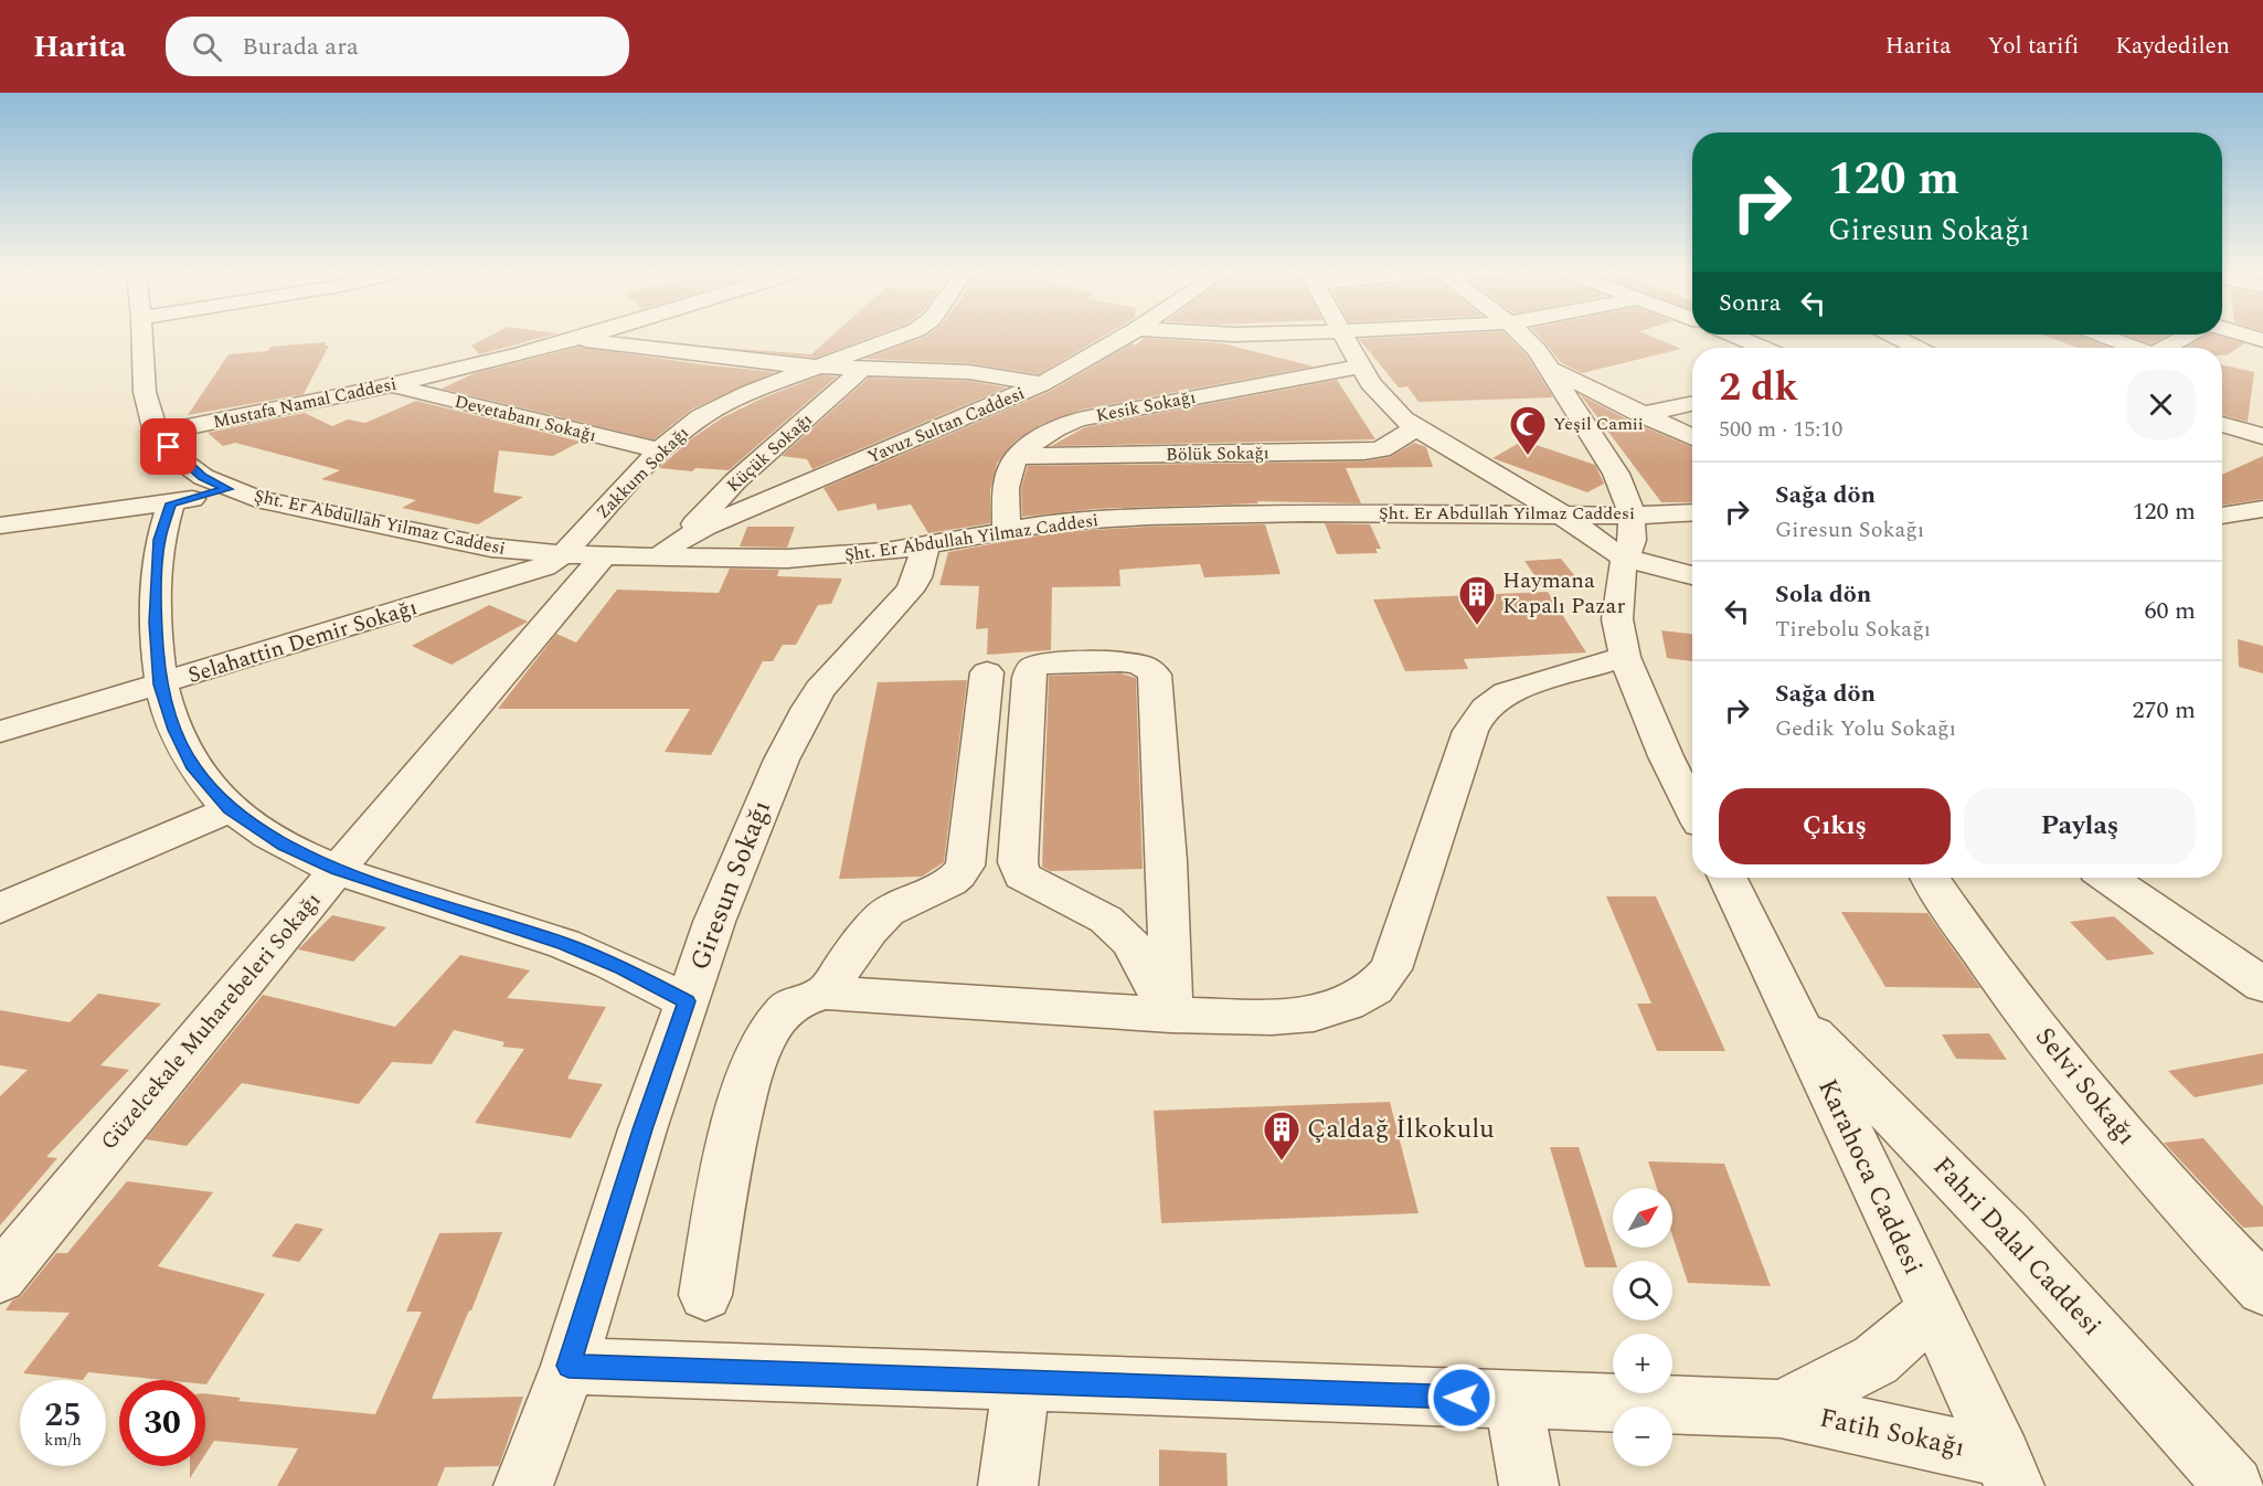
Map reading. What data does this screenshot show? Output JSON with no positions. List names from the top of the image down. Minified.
{"streets":{"street":["Mustafa Namal Caddesi","Kesik Sokağı","Devetabanı Sokağı","Yavuz Sultan Caddesi","Küçük Sokağı","Bölük Sokağı","Zakkum Sokağı","Şht. Er Abdullah Yilmaz Caddesi","Selahattin Demir Sokağı","Giresun Sokağı","Güzelcekale Muharebeleri Sokağı","Selvi Sokağı","Karahoca Caddesi","Fahri Dalal Caddesi","Fatih Sokağı"]},"crossings":[["Mustafa Namal Caddesi","Devetabanı Sokağı"],["Mustafa Namal Caddesi","Şht. Er Abdullah Yilmaz Caddesi"],["Kesik Sokağı","Bölük Sokağı"],["Devetabanı Sokağı","Zakkum Sokağı"],["Yavuz Sultan Caddesi","Küçük Sokağı"],["Yavuz Sultan Caddesi","Şht. Er Abdullah Yilmaz Caddesi"],["Küçük Sokağı","Şht. Er Abdullah Yilmaz Caddesi"],["Zakkum Sokağı","Şht. Er Abdullah Yilmaz Caddesi"],["Zakkum Sokağı","Selahattin Demir Sokağı"],["Şht. Er Abdullah Yilmaz Caddesi","Selahattin Demir Sokağı"],["Şht. Er Abdullah Yilmaz Caddesi","Giresun Sokağı"],["Şht. Er Abdullah Yilmaz Caddesi","Güzelcekale Muharebeleri Sokağı"],["Giresun Sokağı","Fatih Sokağı"],["Karahoca Caddesi","Fahri Dalal Caddesi"],["Karahoca Caddesi","Fatih Sokağı"]],"places":{"mosque":["Yeşil Camii"],"building":["Haymana Kapalı Pazar","Çaldağ İlkokulu"]},"north":"top right","page":{"header":"Harita","search":"Burada ara","nav":["Harita","Yol tarifi","Kaydedilen"],"turn":["120 m","Giresun Sokağı"],"then":"Sonra","heading":["2 dk","500 m · 15:10"],"list":[{"name":"Sağa dön","note":"Giresun Sokağı","value":"120 m"},{"name":"Sola dön","note":"Tirebolu Sokağı","value":"60 m"},{"name":"Sağa dön","note":"Gedik Yolu Sokağı","value":"270 m"}],"buttons":["Çıkış","Paylaş"],"map_buttons":["+","−"],"speed":"25 km/h","limit":"30"}}
